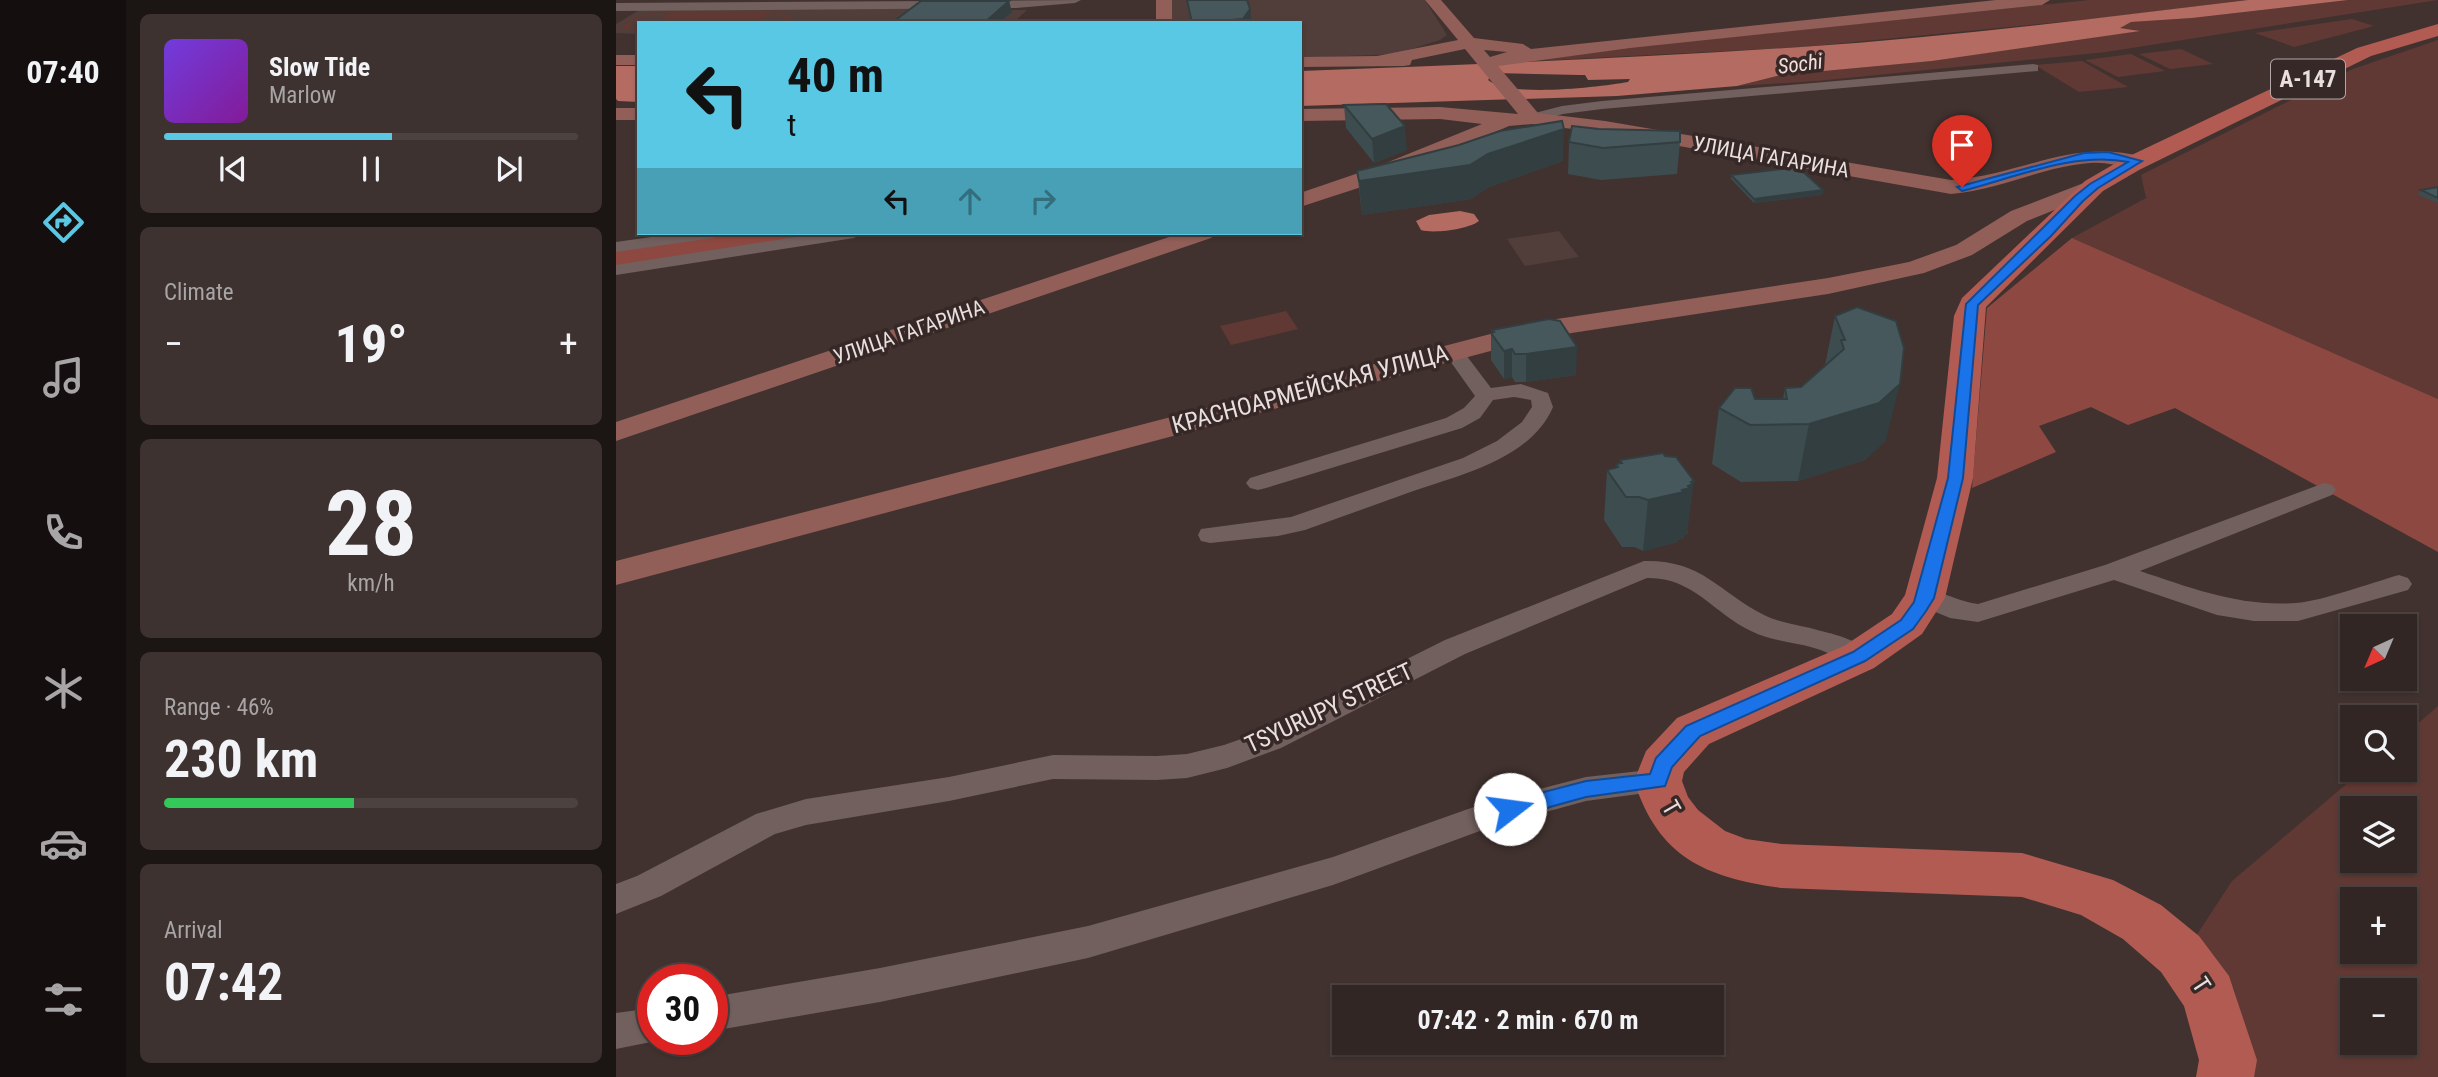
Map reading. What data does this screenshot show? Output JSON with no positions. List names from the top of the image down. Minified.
{"streets":{"main road":["А-147","УЛИЦА ГАГАРИНА","КРАСНОАРМЕЙСКАЯ УЛИЦА","T"],"street":["TSYURUPY STREET"]},"crossings":[["А-147","УЛИЦА ГАГАРИНА"],["А-147","КРАСНОАРМЕЙСКАЯ УЛИЦА"],["А-147","T"],["КРАСНОАРМЕЙСКАЯ УЛИЦА","T"],["TSYURUPY STREET","T"]],"water":["Sochi"],"north":"bottom left","page":{"tabs":"07:40","turn":["40 m","t"],"song":["Slow Tide","Marlow"],"tile":["Climate",["28","km/h"],["Range · 46%","230 km"],["Arrival","07:42"]],"heat":["−","19°","+"],"map_buttons":["+","−"],"limit":"30","trip":"07:42 · 2 min · 670 m"}}
